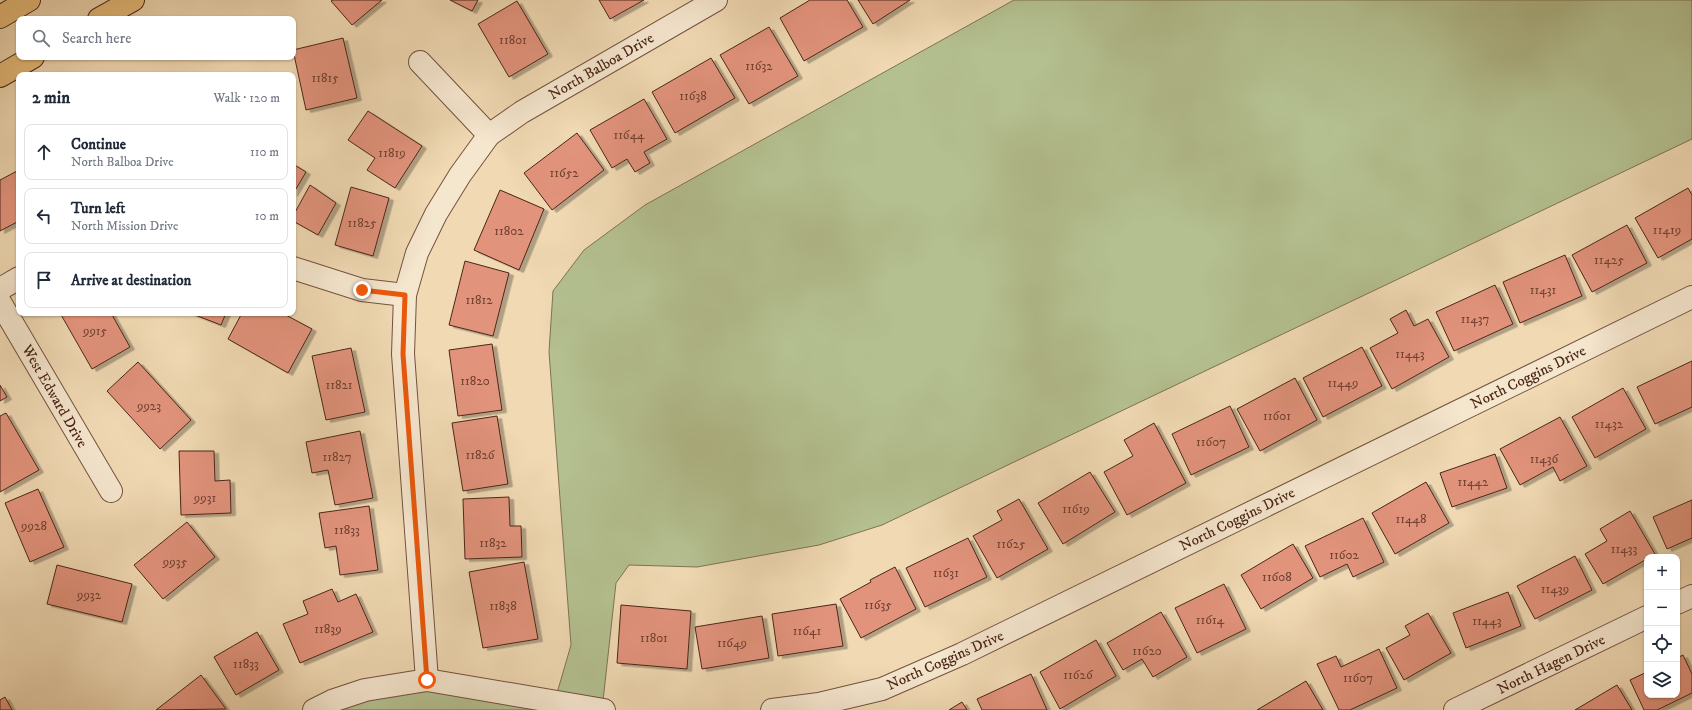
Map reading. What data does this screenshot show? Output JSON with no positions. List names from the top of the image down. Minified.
{"streets":{"street":["North Balboa Drive","North Coggins Drive","West Edward Drive","North Hagen Drive"]},"house_numbers":["11801","11632","11815","11638","11644","11819","11652","11825","11419","11802","11425","11431","11812","11437","9915","11443","11820","11449","11821","9923","11601","11432","11607","11826","11827","11436","11442","9931","11619","11448","9928","11833","11832","11625","11433","11602","9935","11631","11608","11439","9932","11635","11838","11614","11443","11839","11641","11801","11649","11620","11833","11626","11607"],"page":{"search":"Search here","heading":["2 min","Walk · 120 m"],"list":[["Continue","North Balboa Drive","110 m"],["Turn left","North Mission Drive","10 m"],"Arrive at destination"],"map_buttons":["+","−"]}}
